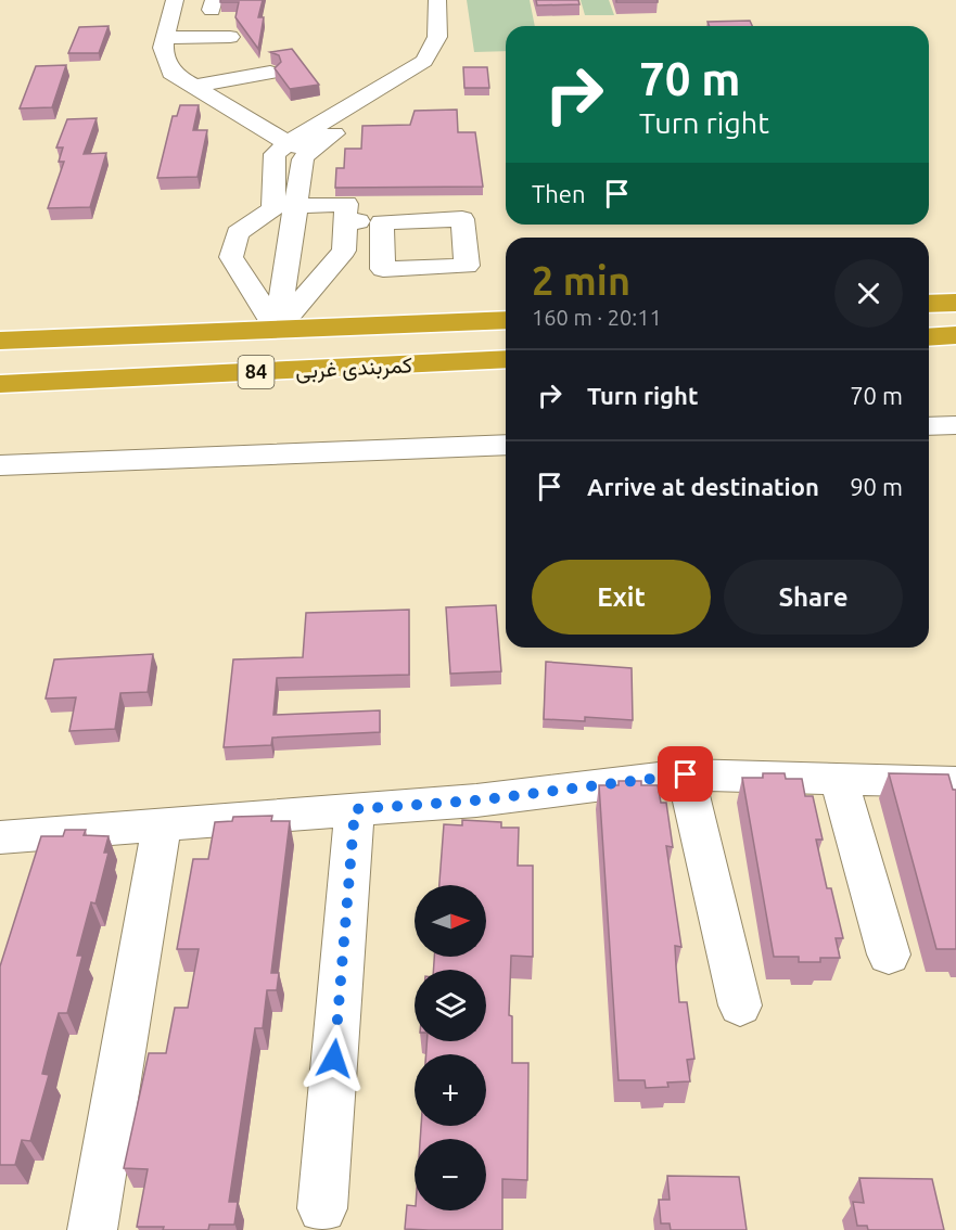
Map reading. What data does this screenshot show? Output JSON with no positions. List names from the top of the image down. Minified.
{"streets":{"highway":["کمربندی غربی","84"]},"north":"right","page":{"turn":["70 m","Turn right"],"then":"Then","heading":["2 min","160 m · 20:11"],"list":[{"name":"Turn right","value":"70 m"},{"name":"Arrive at destination","value":"90 m"}],"buttons":["Exit","Share"],"map_buttons":["+","−"]}}
